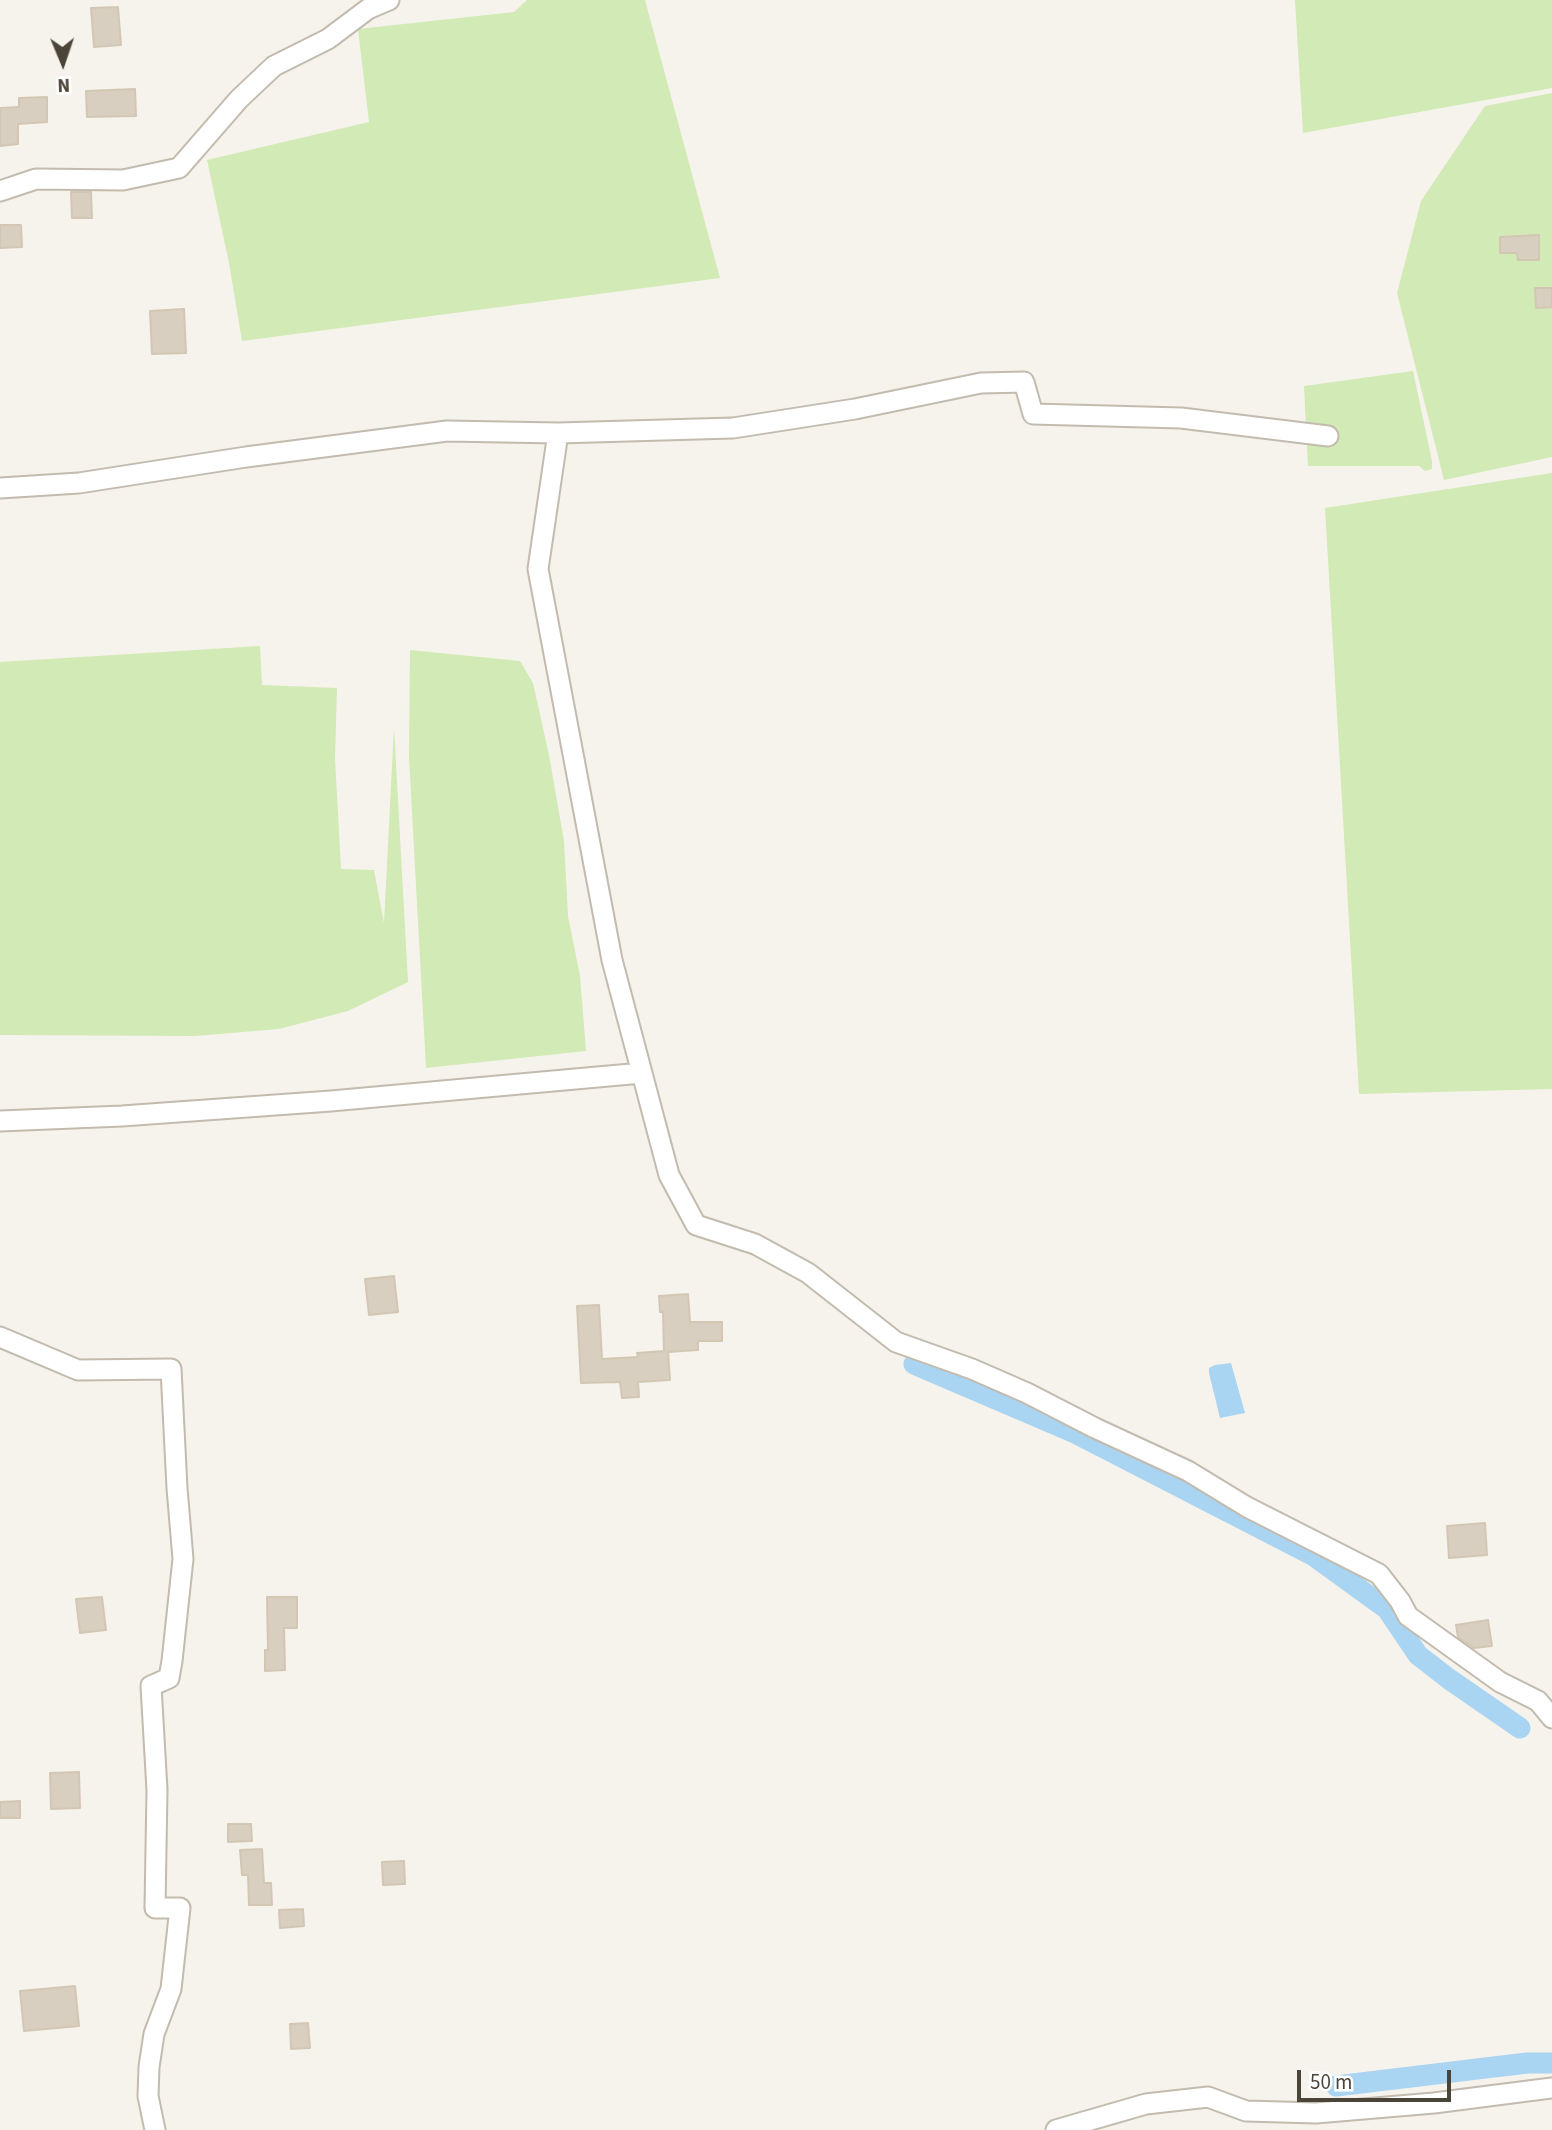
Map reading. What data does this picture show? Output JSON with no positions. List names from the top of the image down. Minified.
{"scale_bar":"50 m","north":"bottom"}
